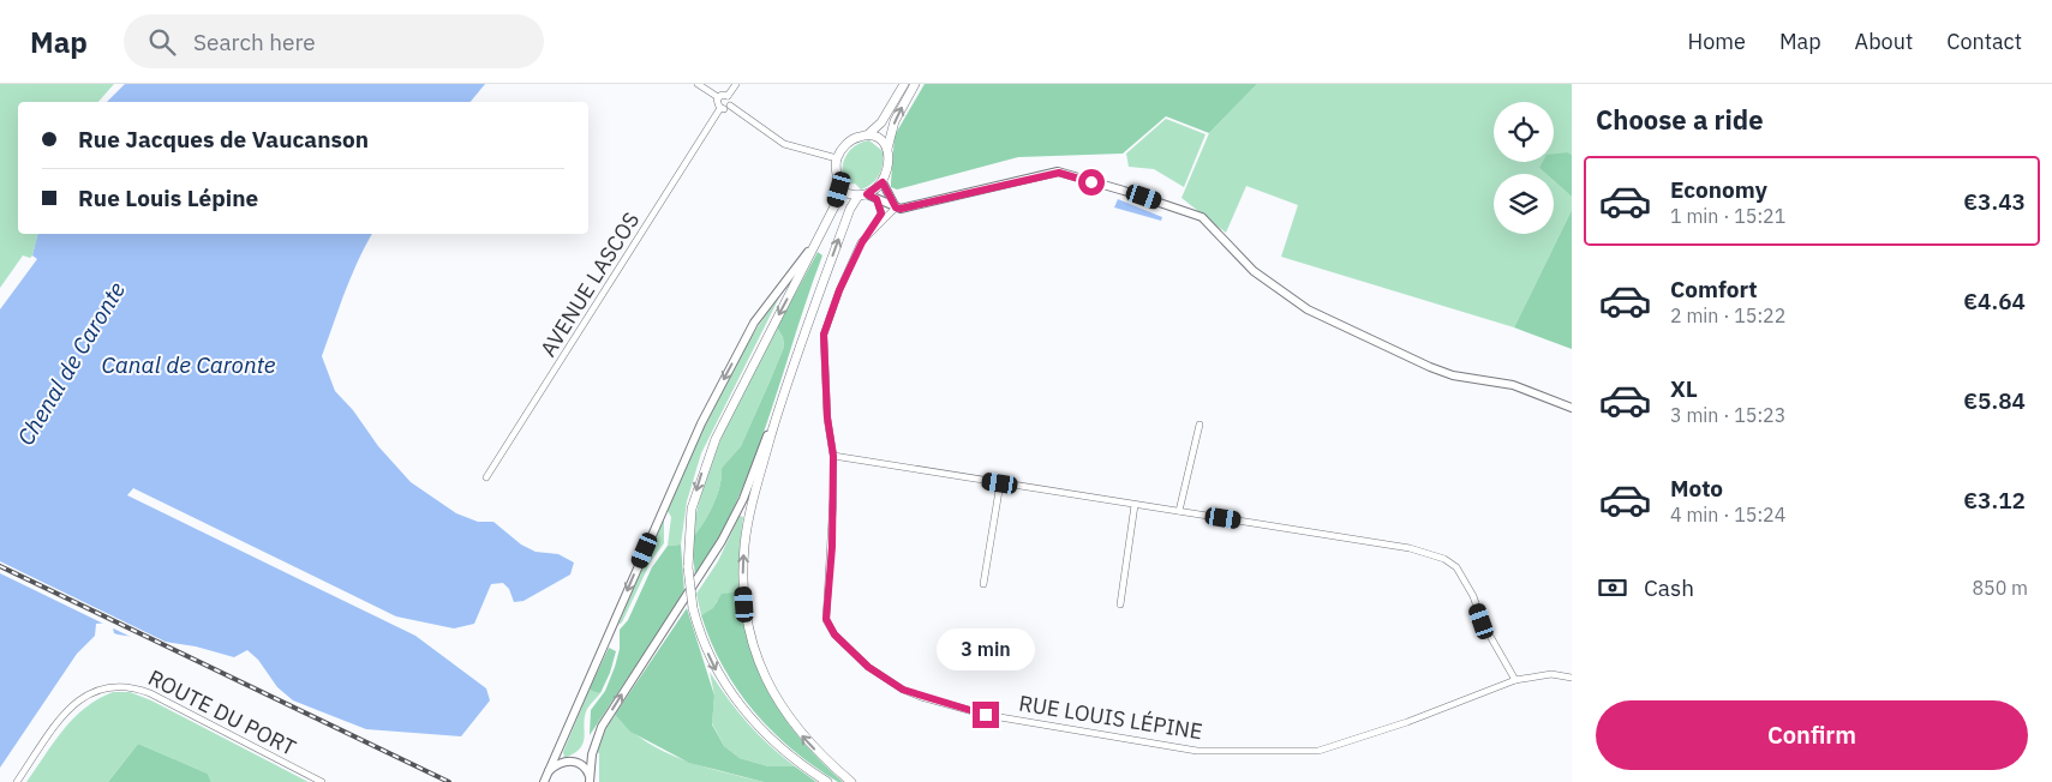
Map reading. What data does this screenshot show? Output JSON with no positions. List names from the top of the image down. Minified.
{"streets":{"street":["AVENUE LASCOS","ROUTE DU PORT","RUE LOUIS LÉPINE"]},"water":["Chenal de Caronte","Canal de Caronte"],"page":{"header":"Map","search":"Search here","nav":["Home","Map","About","Contact"],"heading":"Choose a ride","banner":["Rue Jacques de Vaucanson","Rue Louis Lépine"],"list":[{"name":"Economy","note":"1 min · 15:21","value":"€3.43"},{"name":"Comfort","note":"2 min · 15:22","value":"€4.64"},{"name":"XL","note":"3 min · 15:23","value":"€5.84"},{"name":"Moto","note":"4 min · 15:24","value":"€3.12"}],"pay":["Cash","850 m"],"bubble":"3 min","buttons":"Confirm"}}
